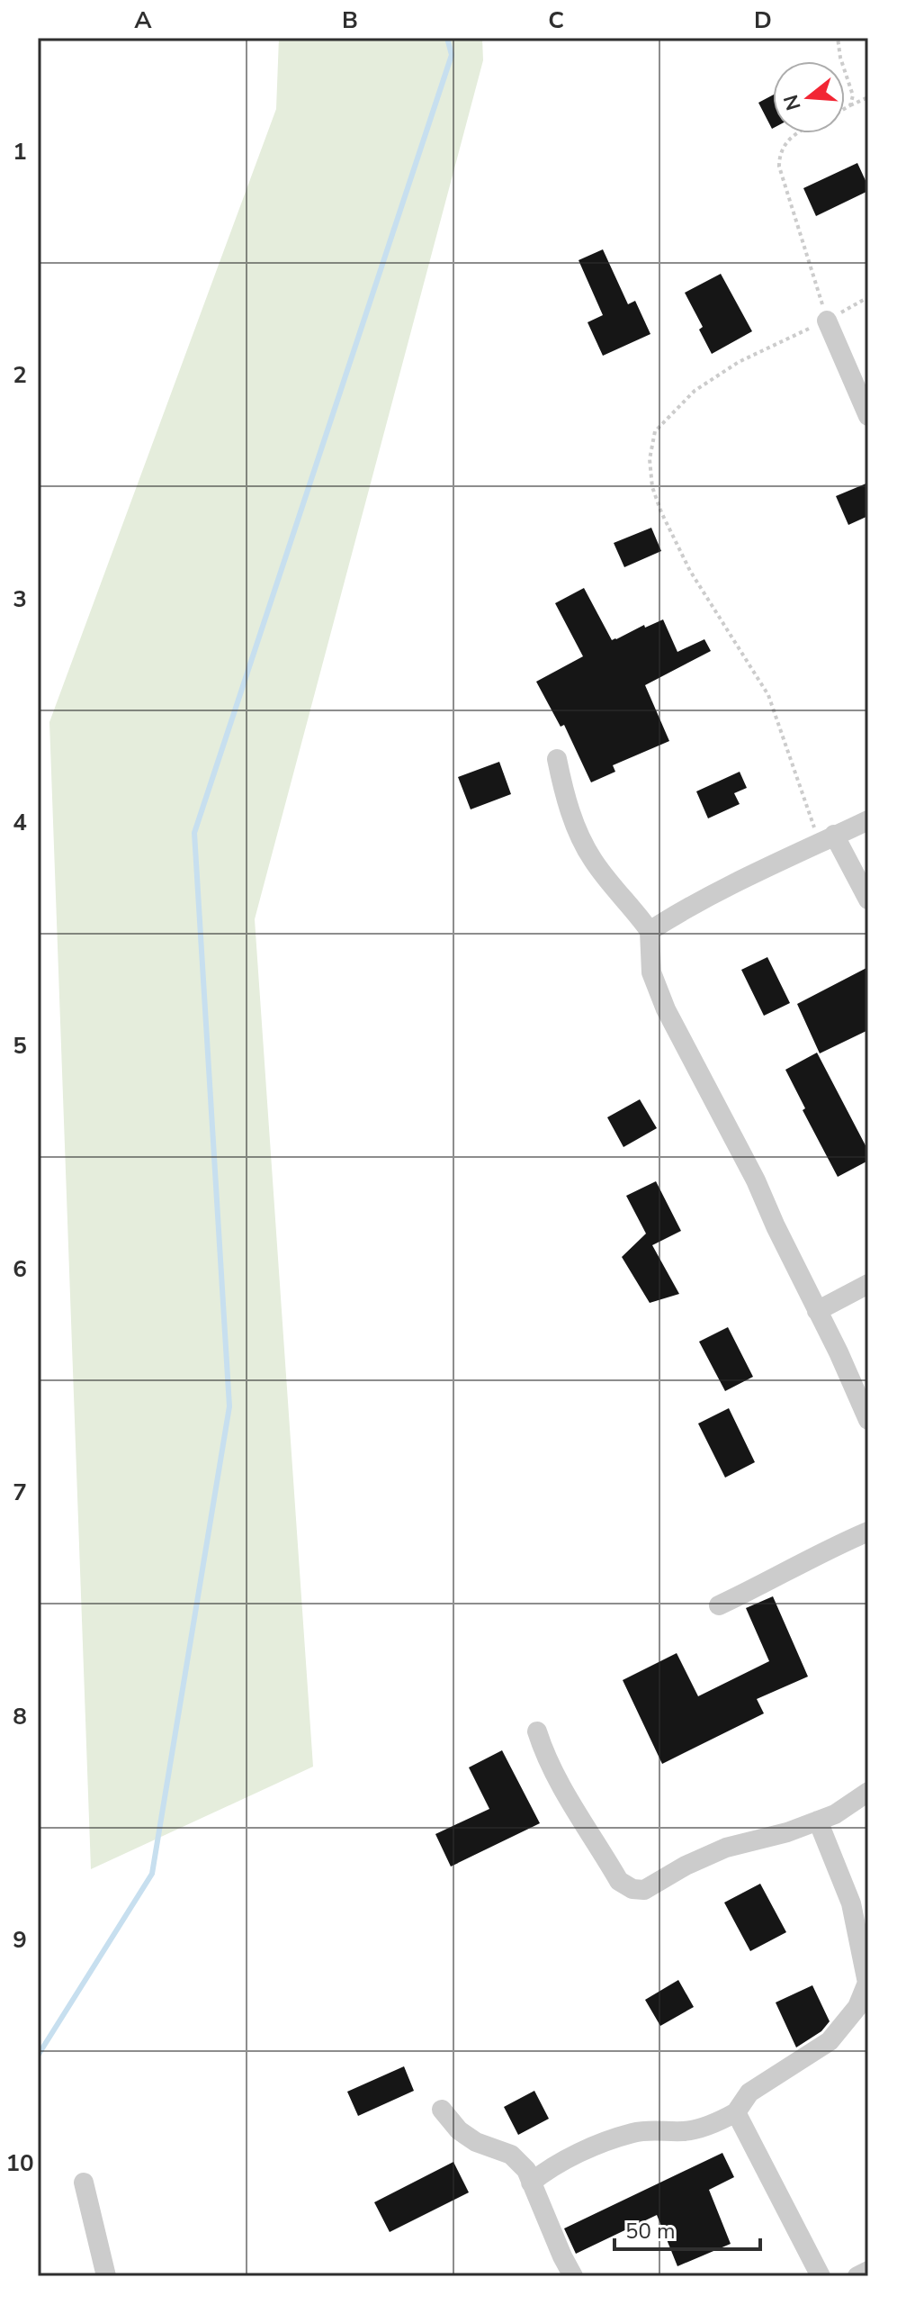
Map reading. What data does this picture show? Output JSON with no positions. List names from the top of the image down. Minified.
{"scale_bar":"50 m","north":"left","grid":{"columns":["A","B","C","D"],"rows":["1","2","3","4","5","6","7","8","9","10"]}}
